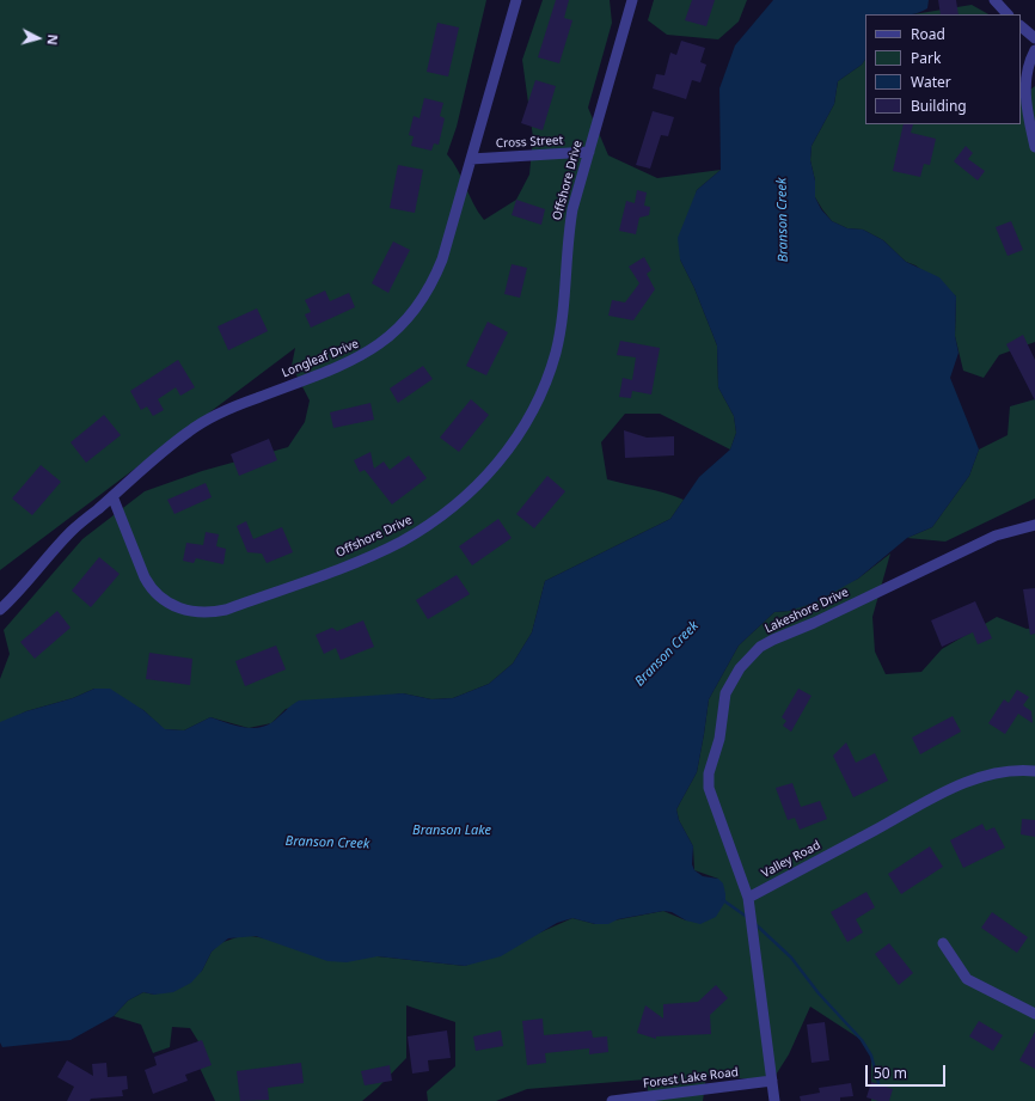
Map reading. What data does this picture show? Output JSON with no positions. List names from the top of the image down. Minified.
{"streets":{"street":["Cross Street","Offshore Drive","Longleaf Drive","Lakeshore Drive","Valley Road","Forest Lake Road"]},"crossings":[["Cross Street","Offshore Drive"],["Cross Street","Longleaf Drive"],["Offshore Drive","Longleaf Drive"],["Lakeshore Drive","Valley Road"]],"water":["Branson Creek","Branson Lake"],"legend":["Road","Park","Water","Building"],"scale_bar":"50 m","north":"right"}
